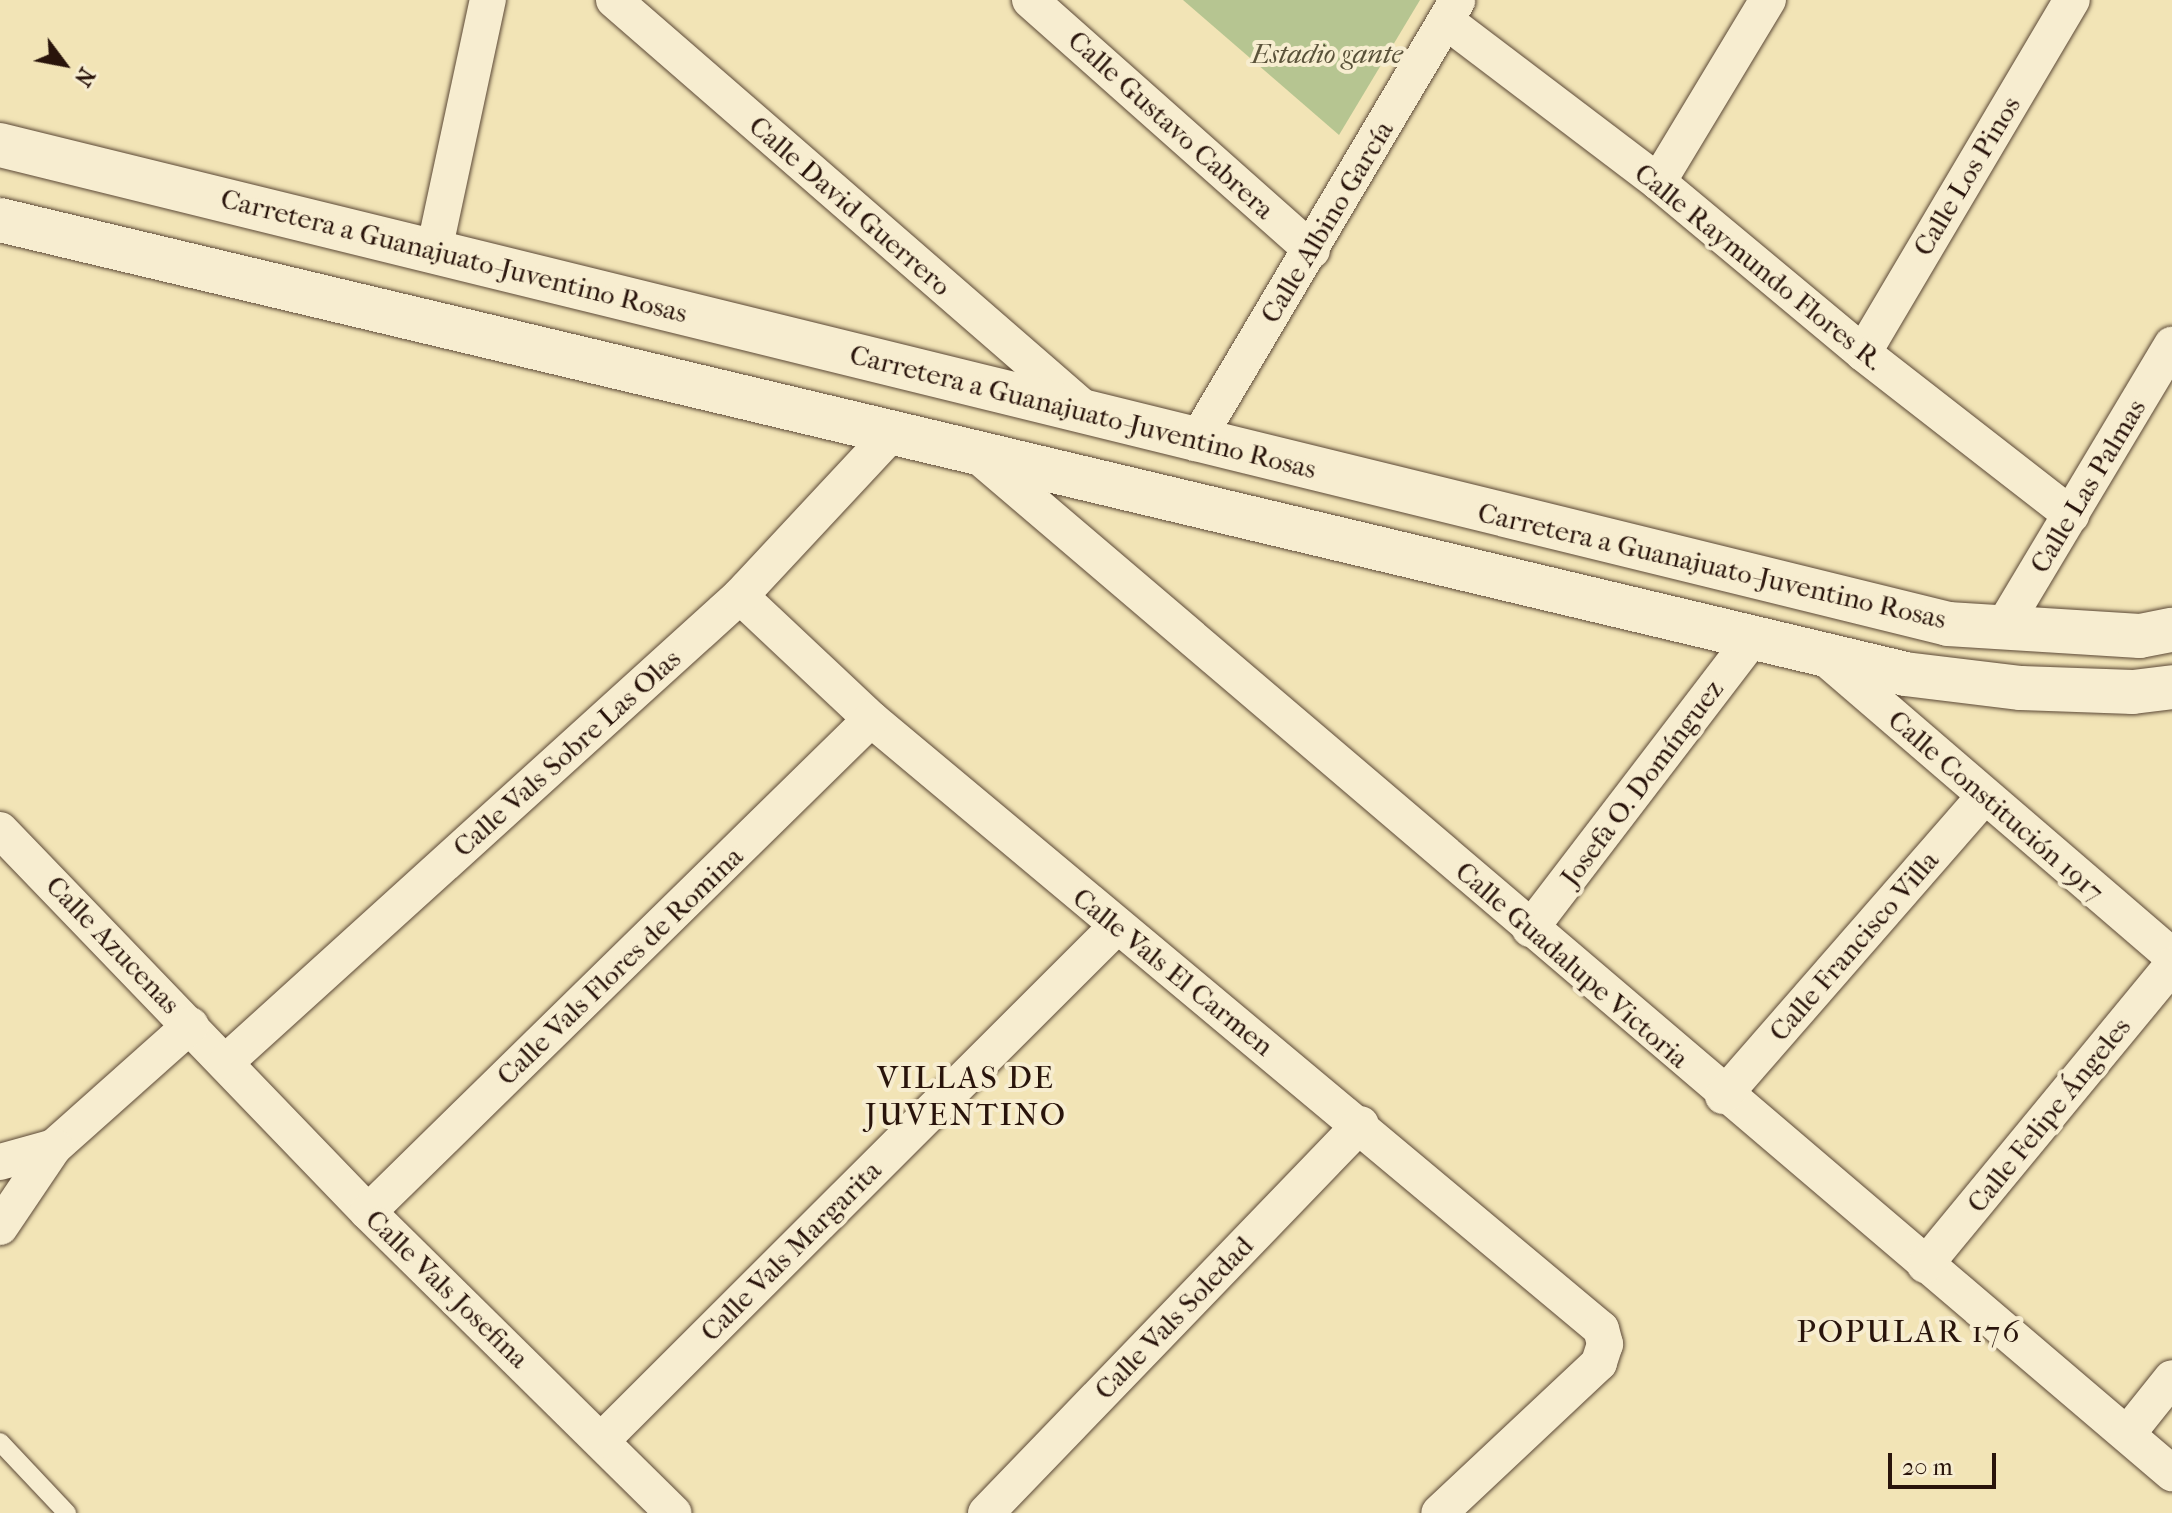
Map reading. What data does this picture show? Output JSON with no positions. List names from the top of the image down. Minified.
{"streets":{"main road":["Carretera a Guanajuato-Juventino Rosas"],"street":["Calle Gustavo Cabrera","Calle Los Pinos","Calle David Guerrero","Calle Albino García","Calle Raymundo Flores R.","Calle Las Palmas","Calle Vals Sobre Las Olas","Josefa O. Domínguez","Calle Constitución 1917","Calle Azucenas","Calle Francisco Villa","Calle Guadalupe Victoria","Calle Vals Flores de Romina","Calle Vals El Carmen","Calle Felipe Ángeles","Calle Vals Margarita","Calle Vals Josefina","Calle Vals Soledad"]},"crossings":[["Calle Gustavo Cabrera","Calle Albino García"],["Calle Los Pinos","Calle Raymundo Flores R."],["Calle David Guerrero","Carretera a Guanajuato-Juventino Rosas"],["Calle Albino García","Carretera a Guanajuato-Juventino Rosas"],["Calle Albino García","Calle Raymundo Flores R."],["Carretera a Guanajuato-Juventino Rosas","Calle Las Palmas"],["Carretera a Guanajuato-Juventino Rosas","Calle Vals Sobre Las Olas"],["Carretera a Guanajuato-Juventino Rosas","Josefa O. Domínguez"],["Carretera a Guanajuato-Juventino Rosas","Calle Constitución 1917"],["Carretera a Guanajuato-Juventino Rosas","Calle Guadalupe Victoria"],["Calle Raymundo Flores R.","Calle Las Palmas"],["Calle Vals Sobre Las Olas","Calle Azucenas"],["Calle Vals Sobre Las Olas","Calle Vals El Carmen"],["Calle Vals Sobre Las Olas","Calle Vals Josefina"],["Josefa O. Domínguez","Calle Guadalupe Victoria"],["Calle Constitución 1917","Calle Francisco Villa"],["Calle Azucenas","Calle Vals Josefina"],["Calle Francisco Villa","Calle Guadalupe Victoria"],["Calle Guadalupe Victoria","Calle Felipe Ángeles"],["Calle Vals Flores de Romina","Calle Vals El Carmen"],["Calle Vals Flores de Romina","Calle Vals Josefina"],["Calle Vals El Carmen","Calle Vals Margarita"],["Calle Vals El Carmen","Calle Vals Soledad"],["Calle Vals Margarita","Calle Vals Josefina"]],"districts":["VILLAS DE JUVENTINO","POPULAR 176"],"parks":["Estadio gante"],"scale_bar":"20 m","north":"bottom right"}
